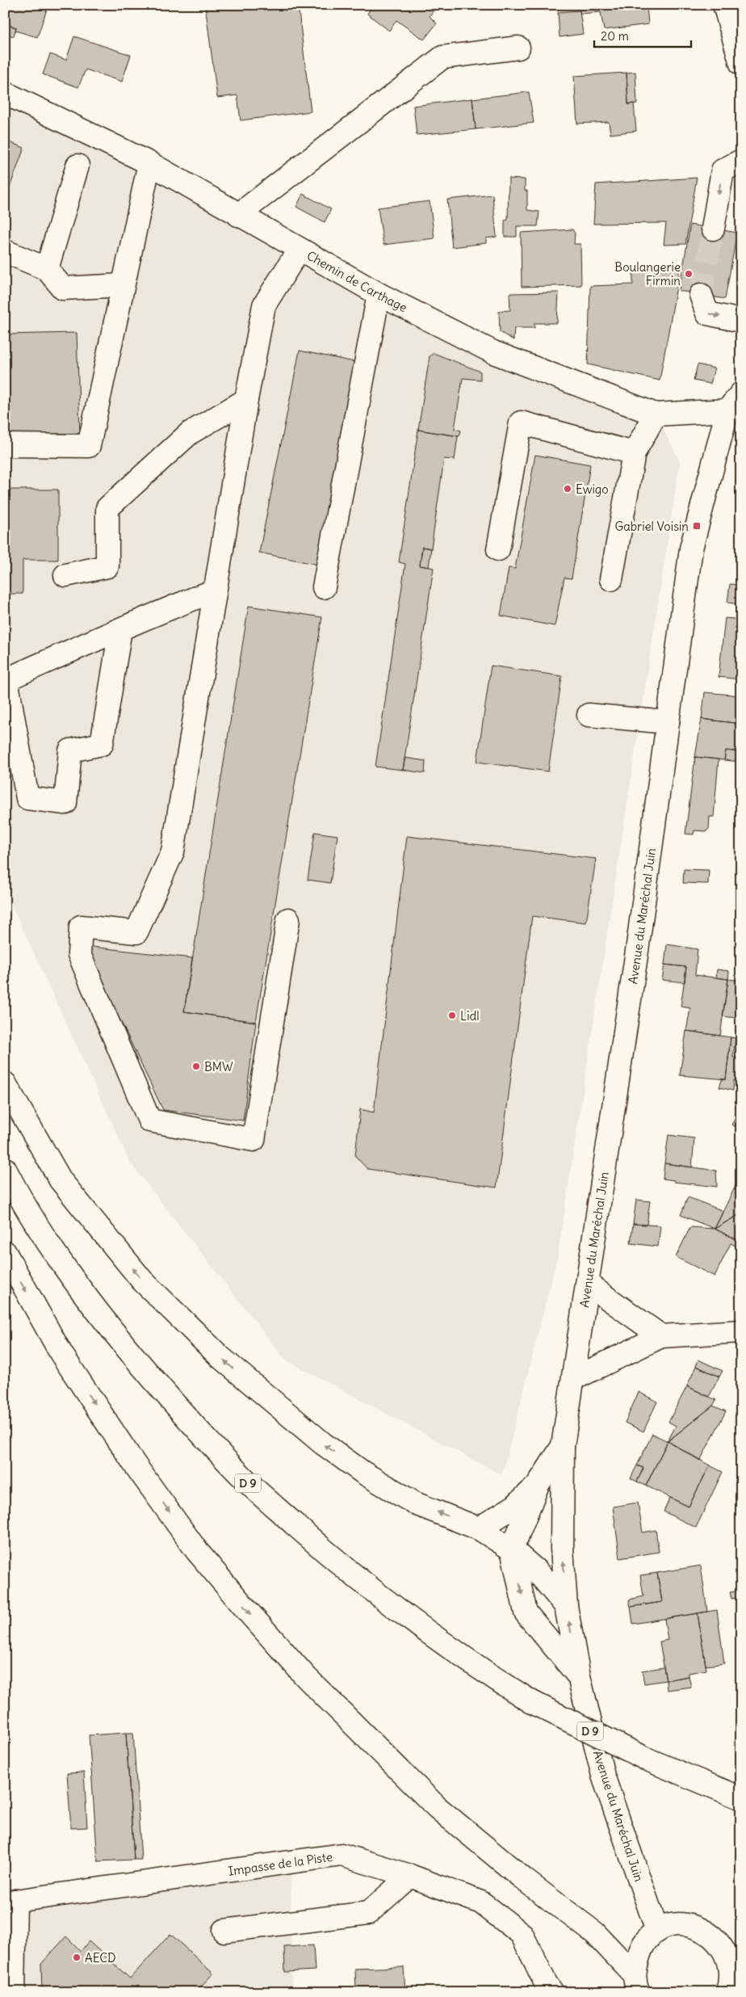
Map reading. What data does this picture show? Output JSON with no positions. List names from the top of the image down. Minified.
{"streets":{"main road":["Chemin de Carthage","Avenue du Maréchal Juin","D 9","Impasse de la Piste"]},"crossings":[["Chemin de Carthage","Avenue du Maréchal Juin"]],"places":{"other":["Boulangerie Firmin","Ewigo","Lidl","BMW","AECD"],"transit":["Gabriel Voisin"]},"scale_bar":"20 m"}
